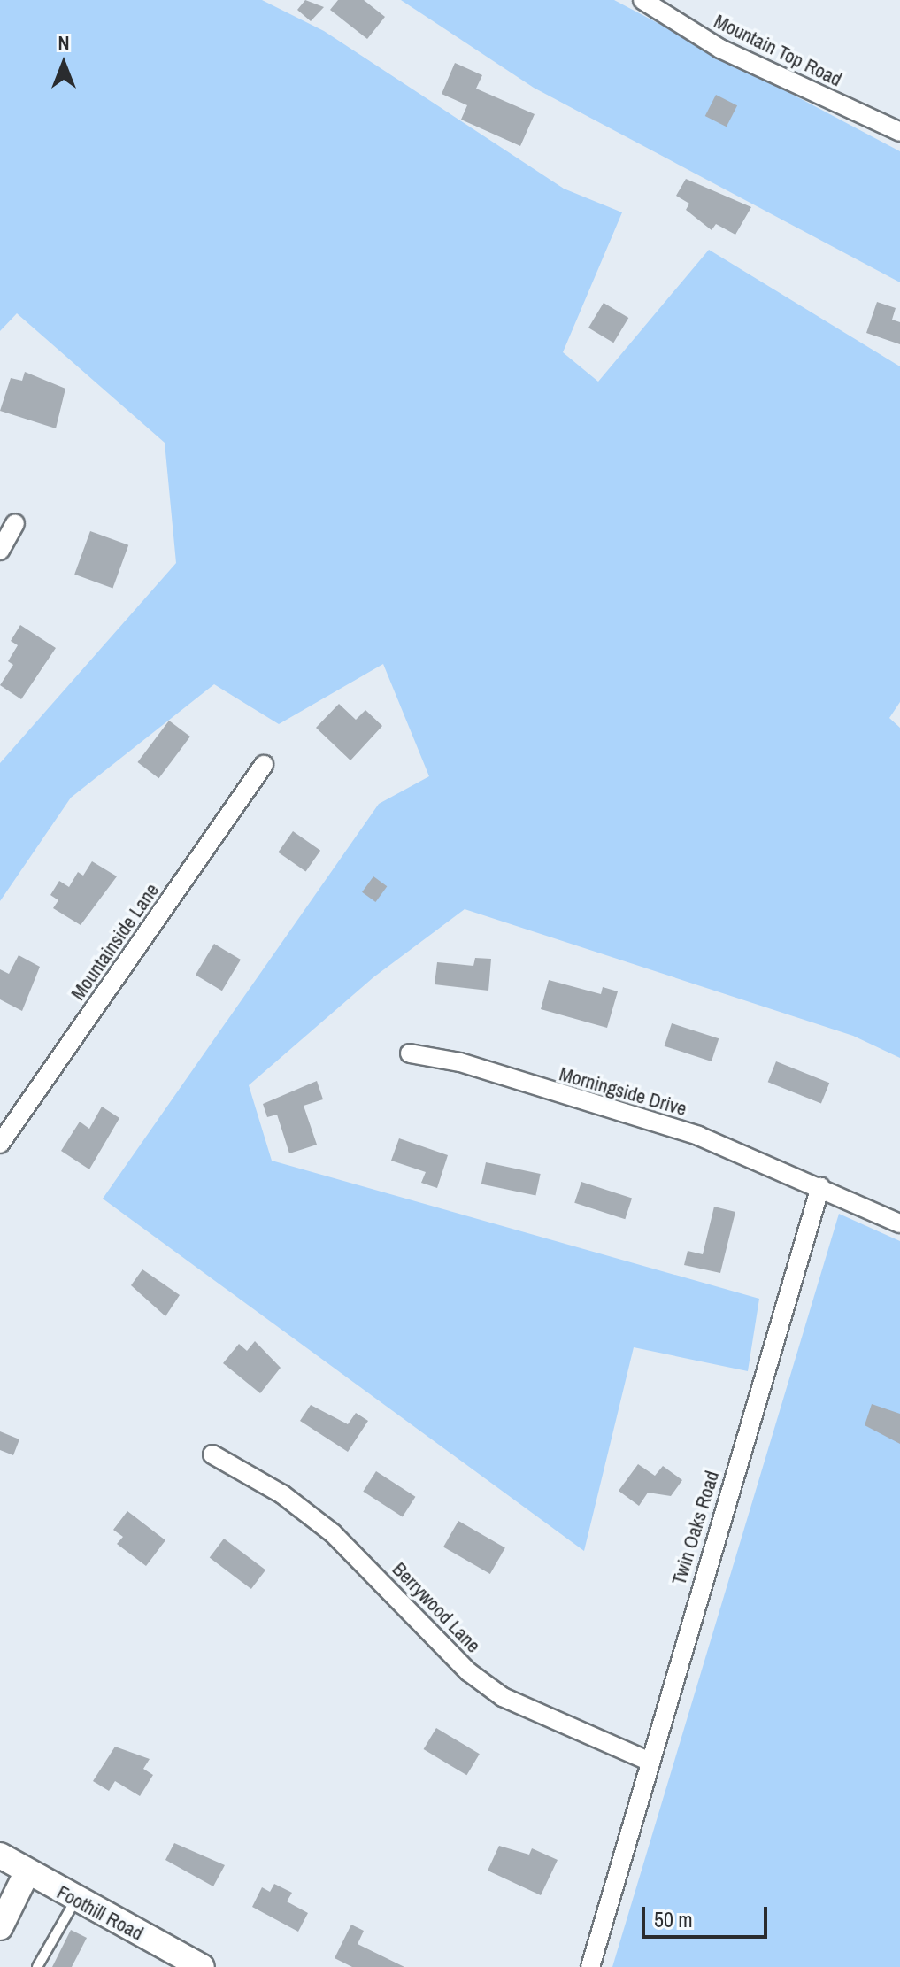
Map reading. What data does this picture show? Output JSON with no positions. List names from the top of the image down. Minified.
{"streets":{"street":["Mountain Top Road","Mountainside Lane","Morningside Drive","Twin Oaks Road","Berrywood Lane","Foothill Road"]},"crossings":[["Morningside Drive","Twin Oaks Road"],["Twin Oaks Road","Berrywood Lane"]],"scale_bar":"50 m","north":"top"}
